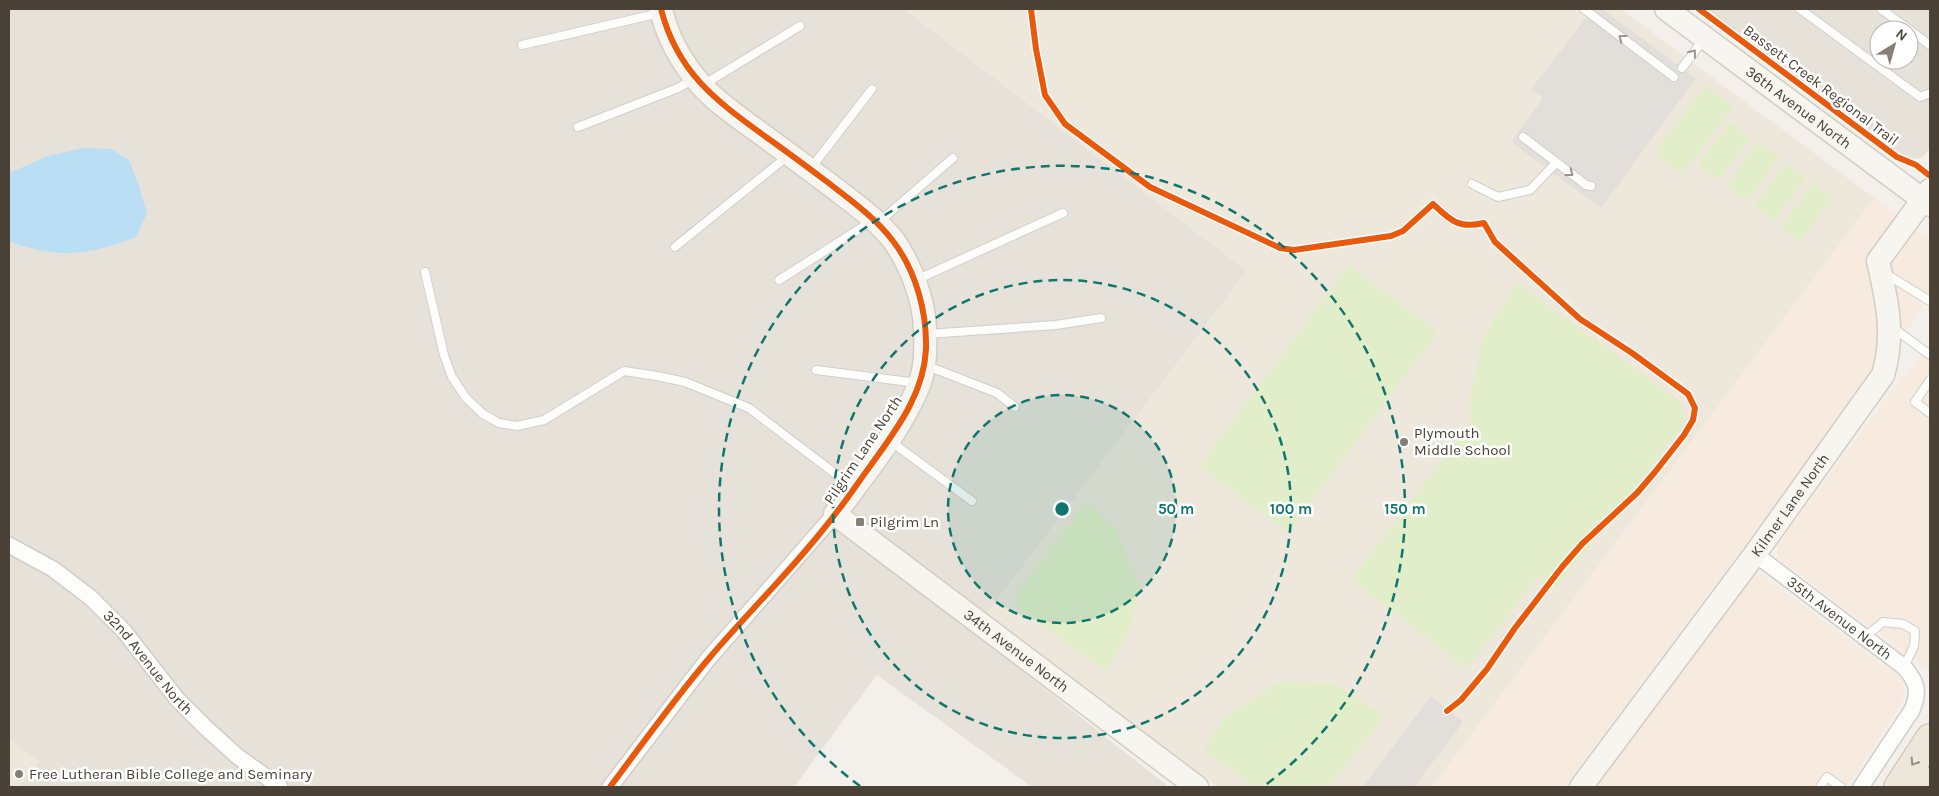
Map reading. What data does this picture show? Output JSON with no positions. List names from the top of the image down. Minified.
{"streets":{"street":["36th Avenue North","Pilgrim Lane North","Kilmer Lane North","35th Avenue North","34th Avenue North","32nd Avenue North"],"cycle path":["Bassett Creek Regional Trail"]},"crossings":[["36th Avenue North","Kilmer Lane North"],["Pilgrim Lane North","34th Avenue North"],["Kilmer Lane North","35th Avenue North"]],"places":{"other":["Plymouth Middle School","Free Lutheran Bible College and Seminary"],"transit":["Pilgrim Ln"]},"north":"top right","rings":["50 m","100 m","150 m"]}
